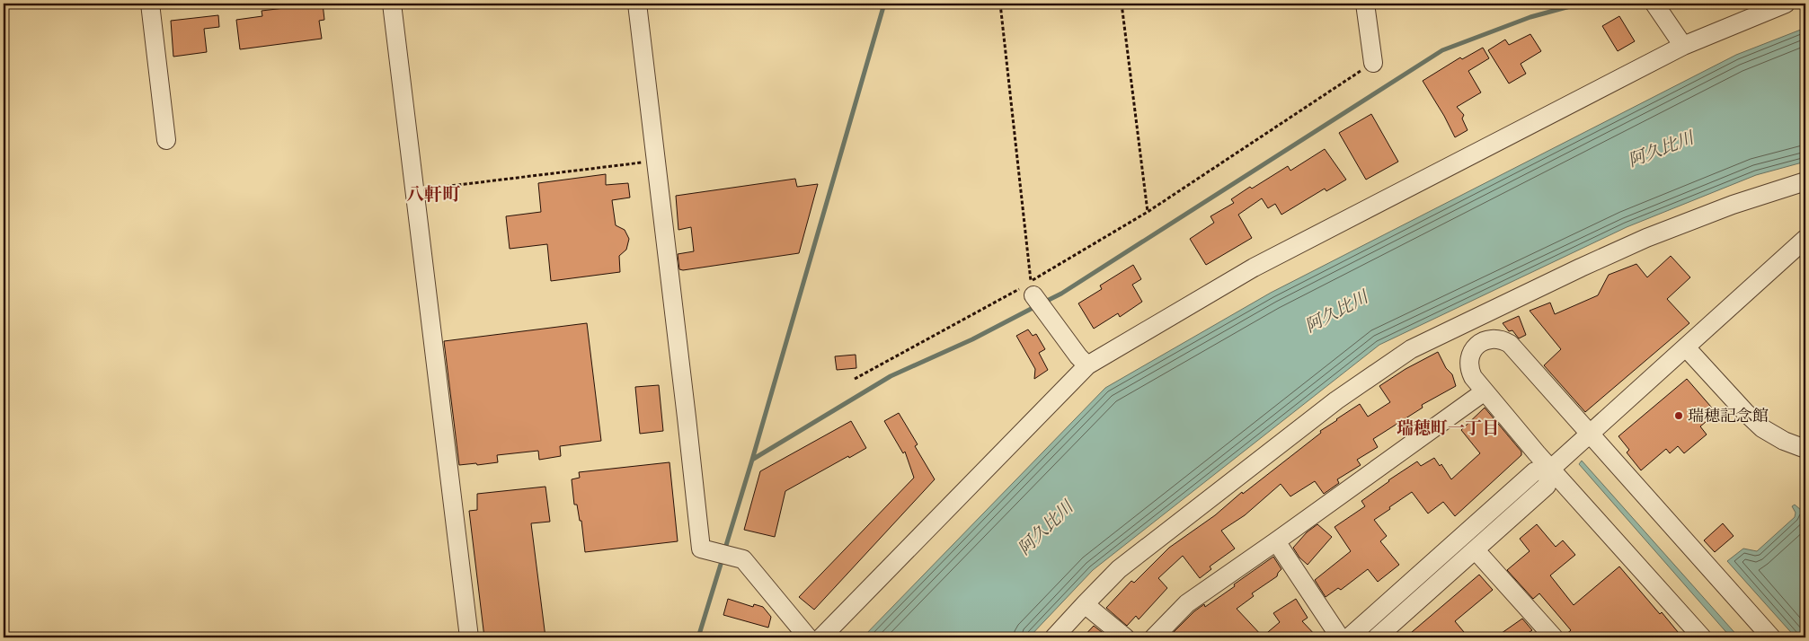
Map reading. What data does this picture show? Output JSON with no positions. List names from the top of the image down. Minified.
{"districts":["八軒町","瑞穂町一丁目"],"water":["阿久比川"],"places":["瑞穂記念館"]}
